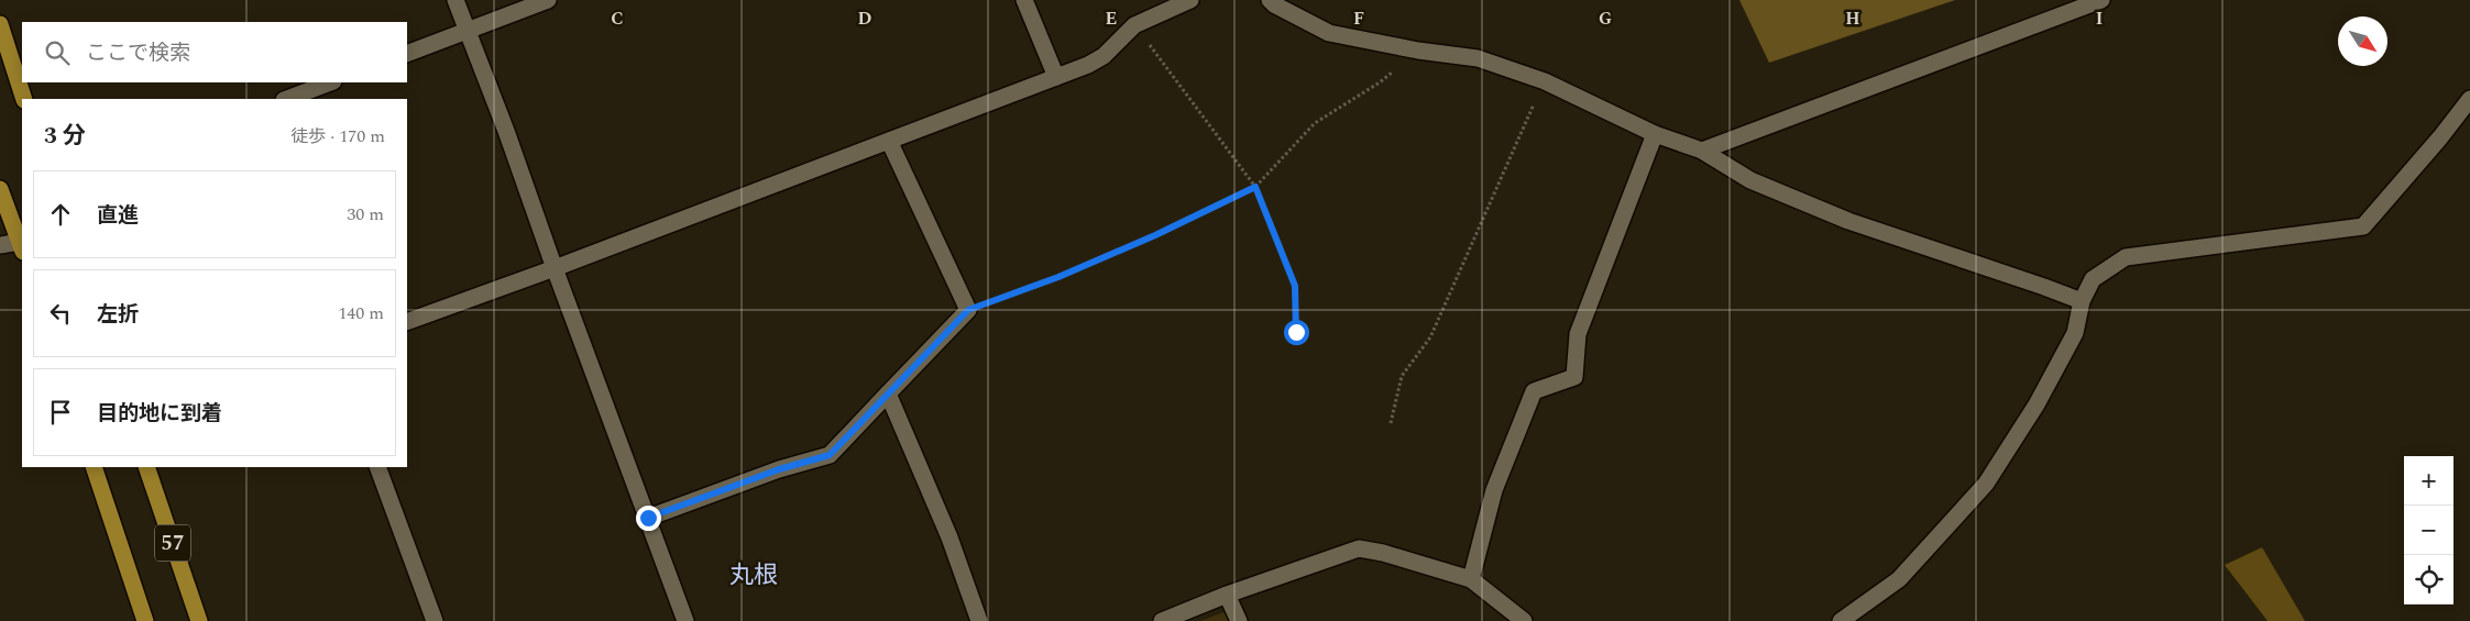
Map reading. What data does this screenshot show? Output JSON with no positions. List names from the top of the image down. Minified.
{"streets":{"main road":["57"]},"districts":["丸根"],"north":"bottom right","page":{"search":"ここで検索","heading":["3 分","徒歩 · 170 m"],"list":[["直進","30 m"],["左折","140 m"],"目的地に到着"],"map_buttons":["+","−"]},"grid":{"columns":["C","D","E","F","G","H","I"]}}
